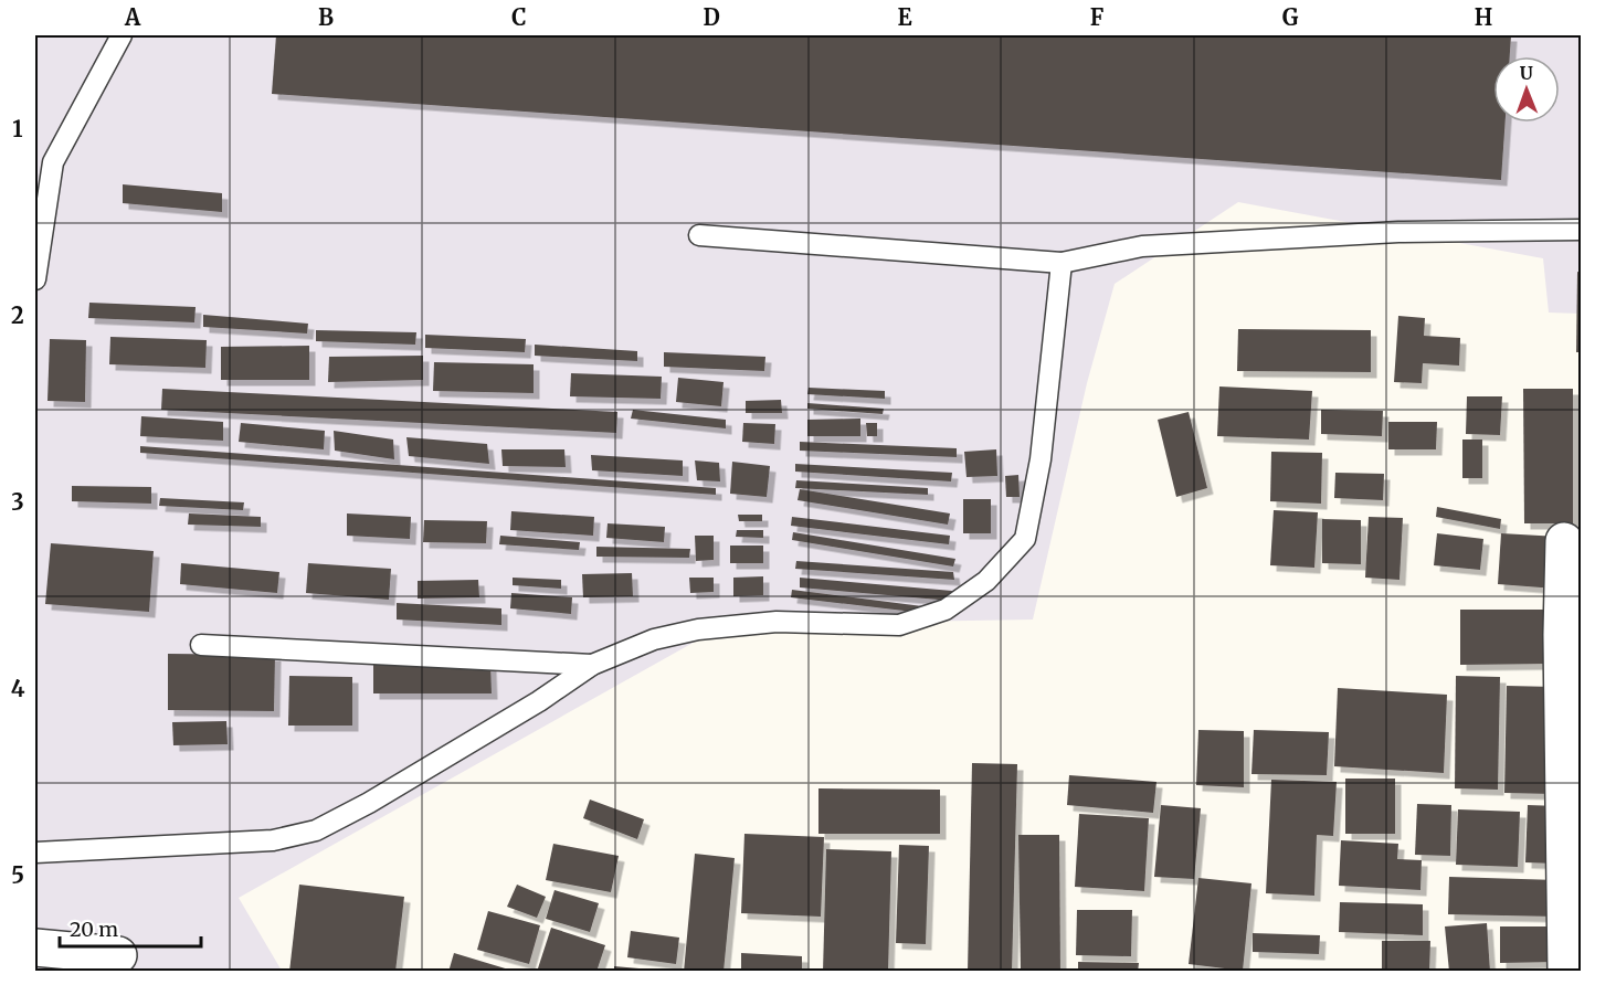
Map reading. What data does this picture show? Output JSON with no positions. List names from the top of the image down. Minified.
{"scale_bar":"20 m","north":"top","grid":{"columns":["A","B","C","D","E","F","G","H"],"rows":["1","2","3","4","5"]}}
